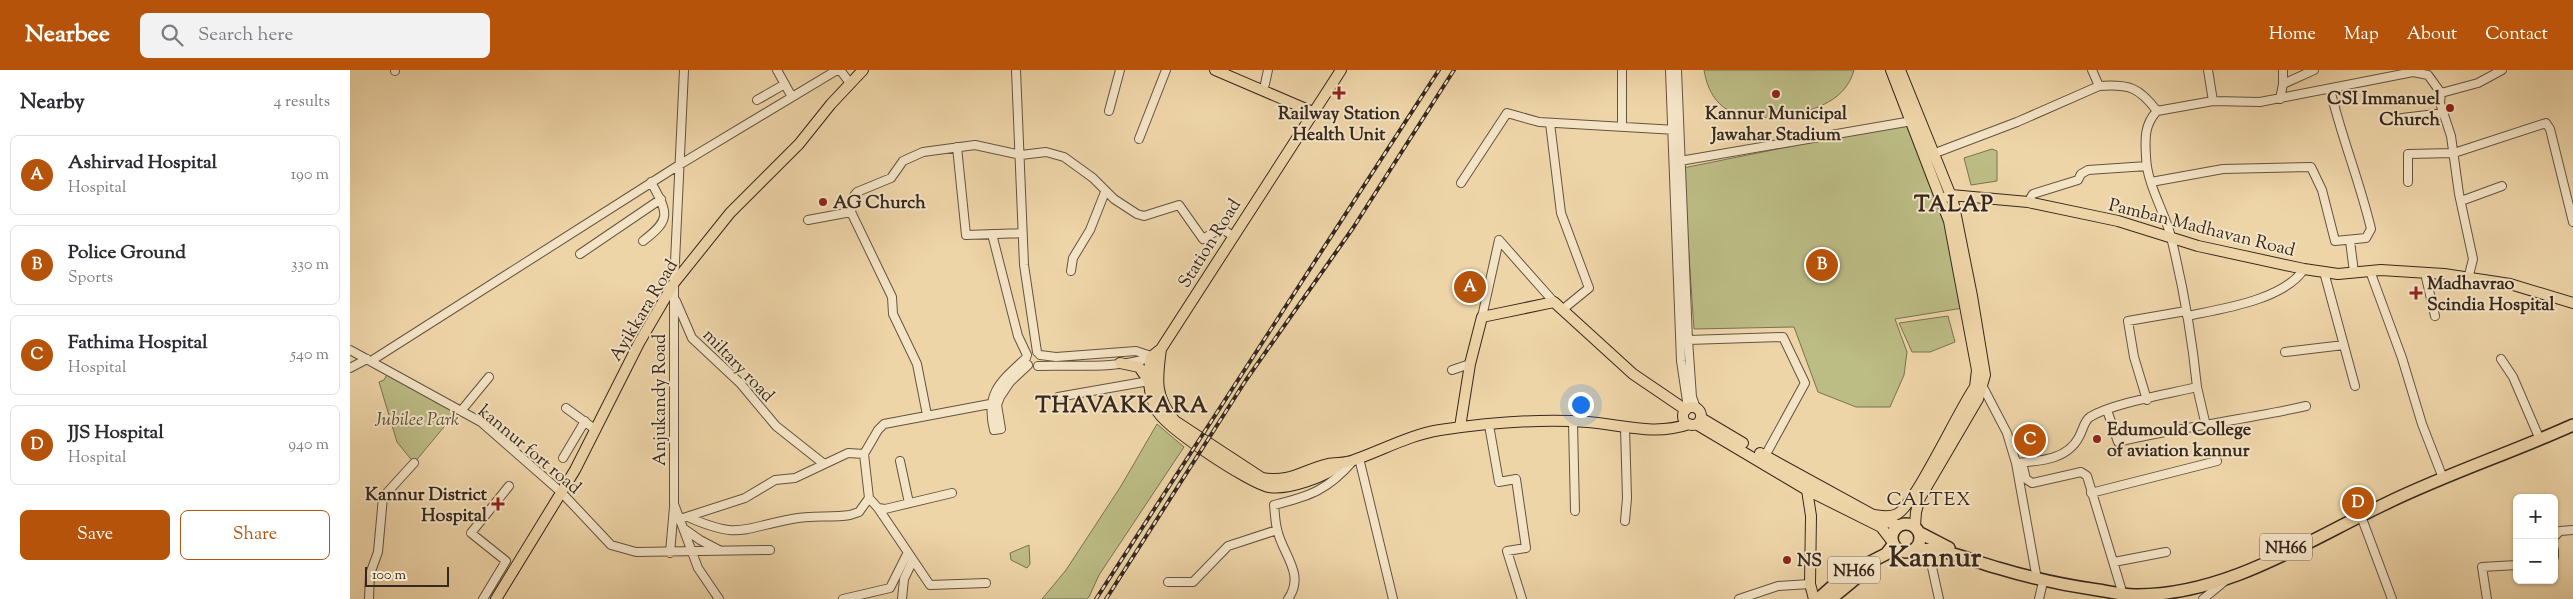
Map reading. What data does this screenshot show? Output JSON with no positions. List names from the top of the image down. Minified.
{"streets":{"highway":["NH66"],"main road":["Pamban Madhavan Road","Station Road","Ayikkara Road"],"street":["miltary road","Anjukandy Road","kannur fort road"]},"crossings":[["Ayikkara Road","Anjukandy Road"],["Ayikkara Road","kannur fort road"],["miltary road","Anjukandy Road"],["Anjukandy Road","kannur fort road"]],"districts":["TALAP","THAVAKKARA","CALTEX","Kannur"],"parks":["Jubilee Park"],"places":{"health":["Railway Station Health Unit","Madhavrao Scindia Hospital","Kannur District Hospital"],"other":["Kannur Municipal Jawahar Stadium","CSI Immanuel Church","AG Church","Edumould College of aviation kannur","NS"]},"scale_bar":"100 m","page":{"header":"Nearbee","search":"Search here","nav":["Home","Map","About","Contact"],"heading":["Nearby","4 results"],"list":[{"mark":"A","name":"Ashirvad Hospital","note":"Hospital","value":"190 m"},{"mark":"B","name":"Police Ground","note":"Sports","value":"330 m"},{"mark":"C","name":"Fathima Hospital","note":"Hospital","value":"540 m"},{"mark":"D","name":"JJS Hospital","note":"Hospital","value":"940 m"}],"pins":["B","A","C","D"],"map_buttons":["+","−"],"buttons":["Save","Share"],"scale":"100 m"}}
